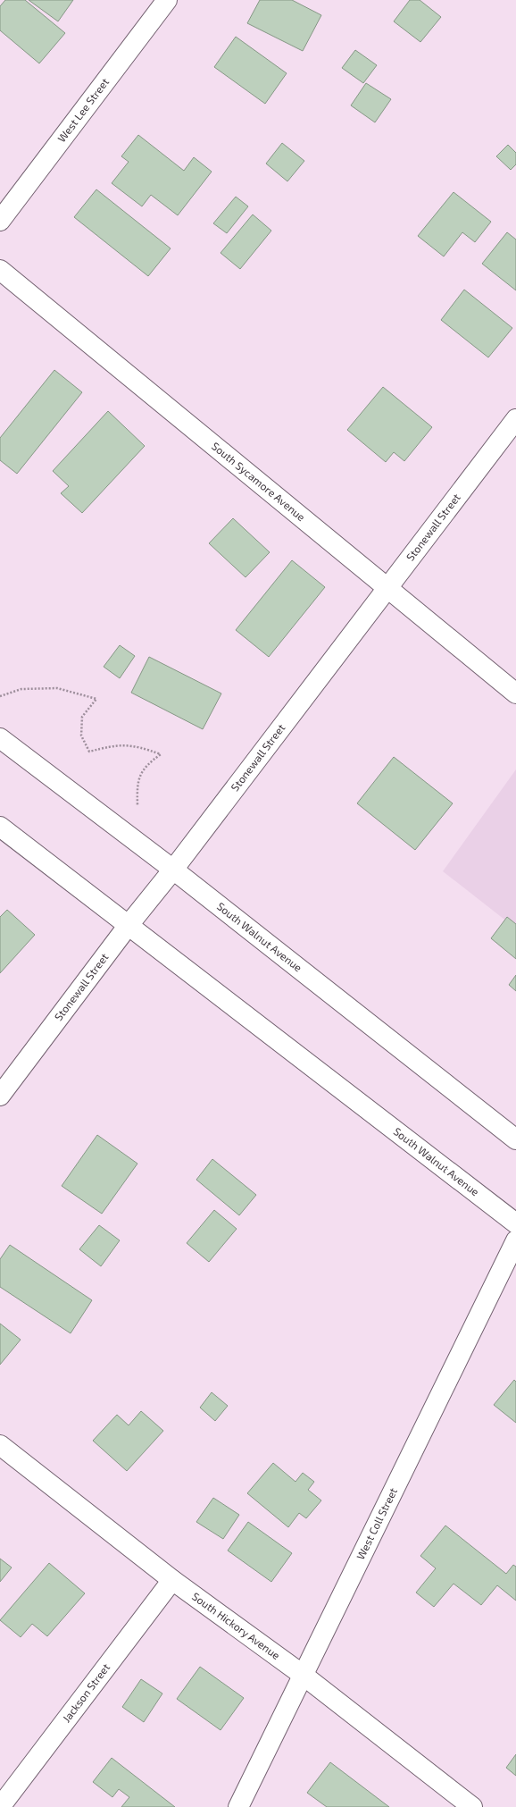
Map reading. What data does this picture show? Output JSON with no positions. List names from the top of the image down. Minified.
{"streets":{"street":["West Lee Street","South Sycamore Avenue","Stonewall Street","South Walnut Avenue","West Coll Street","South Hickory Avenue","Jackson Street"]},"crossings":[["South Sycamore Avenue","Stonewall Street"],["Stonewall Street","South Walnut Avenue"],["West Coll Street","South Hickory Avenue"],["South Hickory Avenue","Jackson Street"]]}
